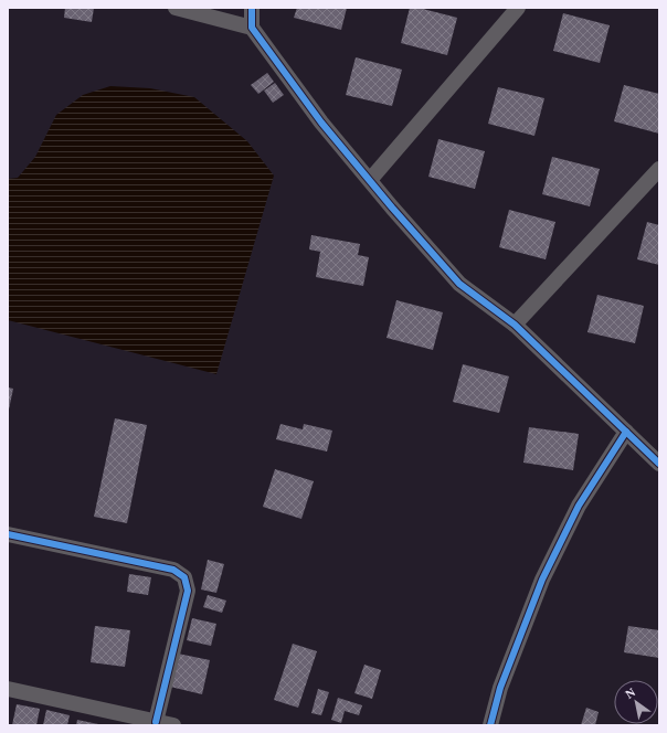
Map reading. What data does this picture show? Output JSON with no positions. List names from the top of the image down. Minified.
{"north":"top left"}
